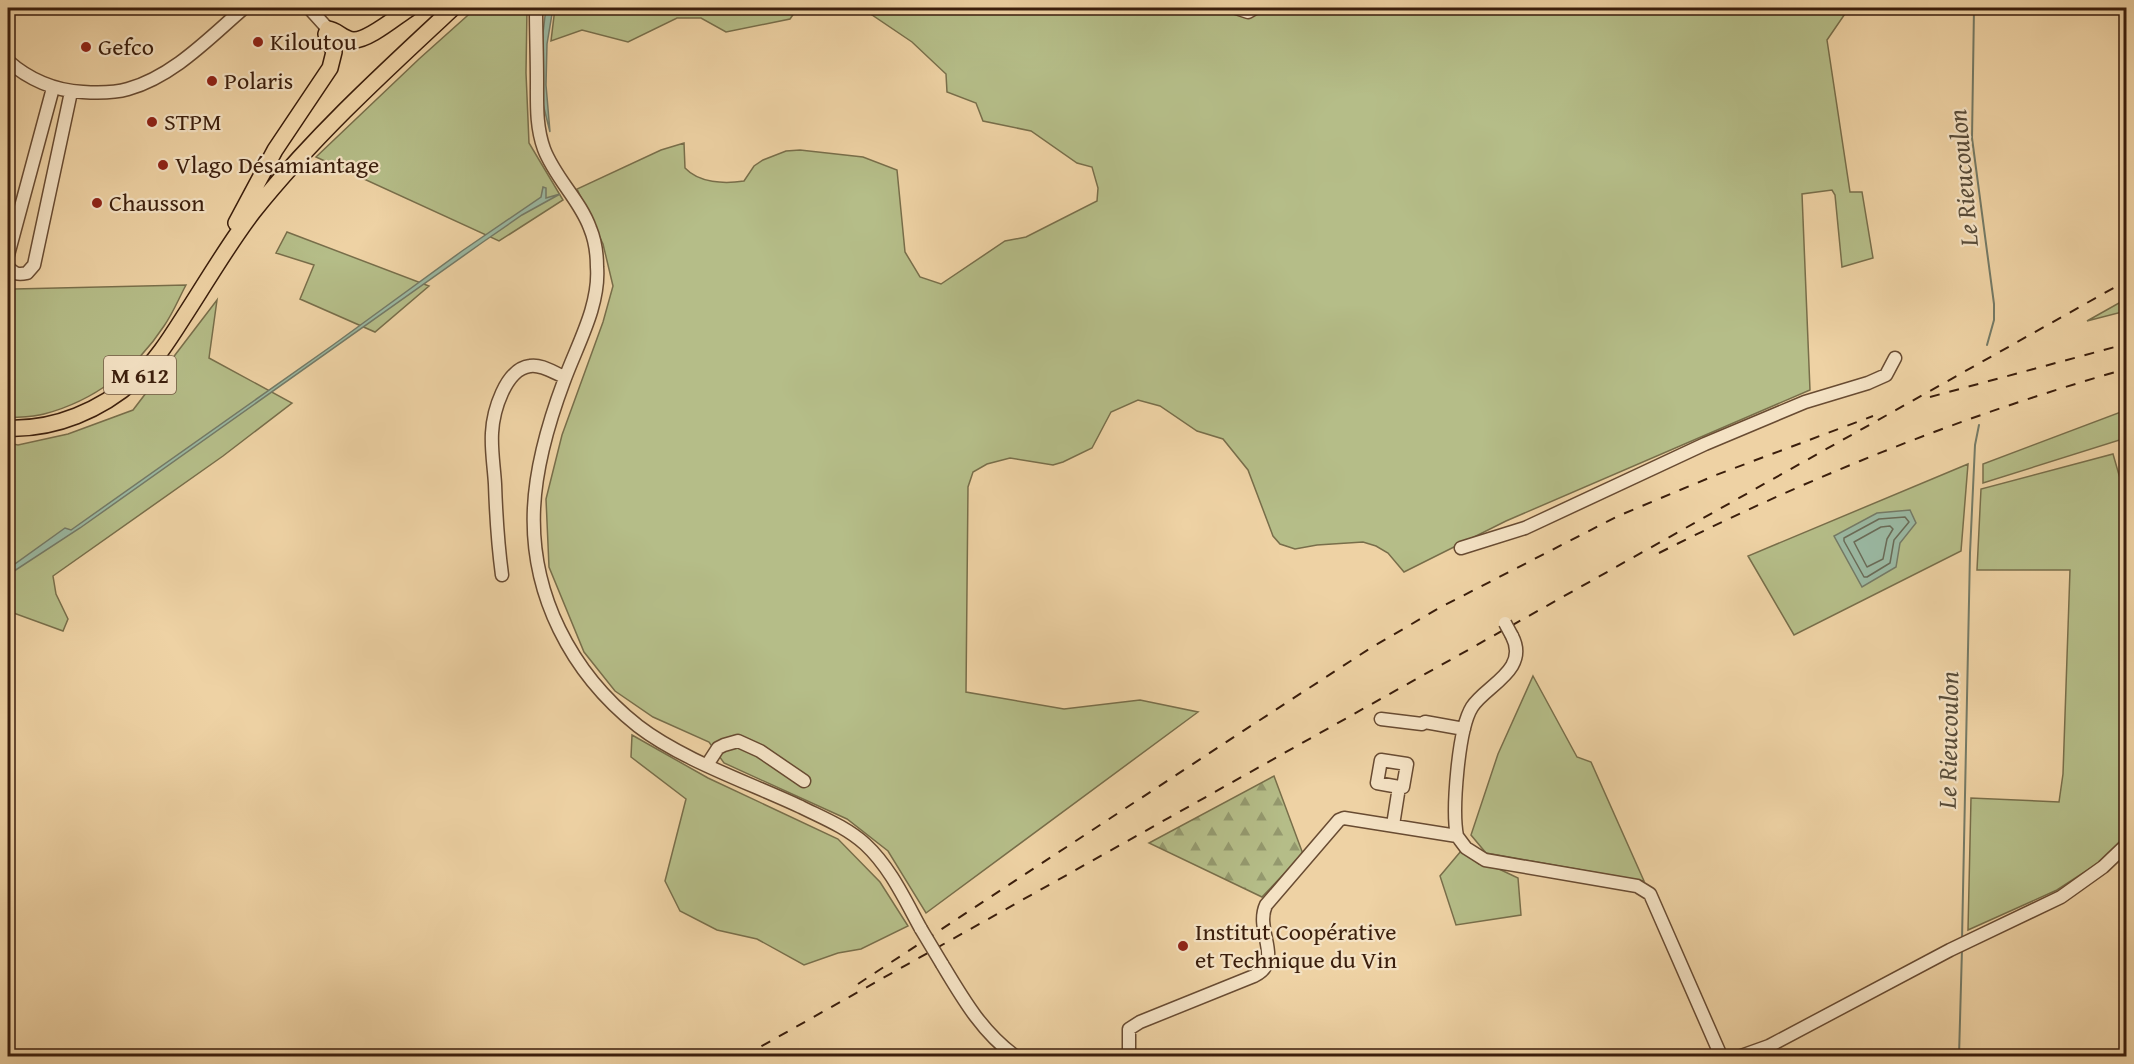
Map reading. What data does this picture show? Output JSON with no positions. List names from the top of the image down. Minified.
{"streets":{"main road":["M 612"]},"water":["Le Rieucoulon"],"places":["Kiloutou","Gefco","Polaris","STPM","Vlago Désamiantage","Chausson","Institut Coopérative et Technique du Vin"]}
